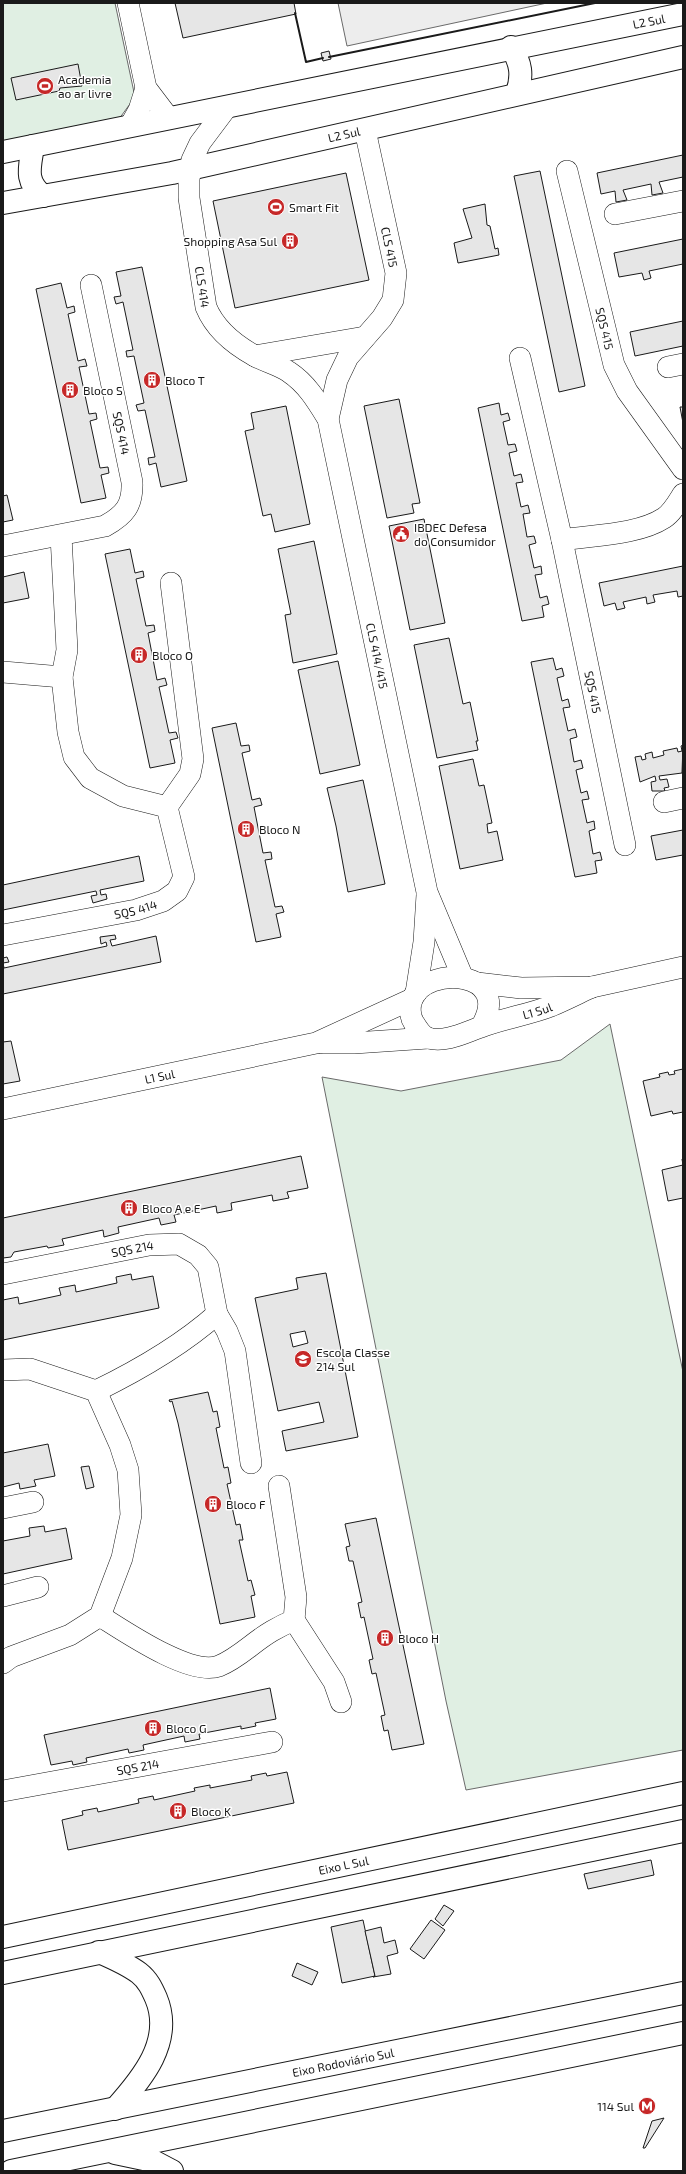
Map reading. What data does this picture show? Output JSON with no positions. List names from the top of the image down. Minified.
{"streets":{"main road":["L2 Sul","Eixo L Sul","Eixo Rodoviário Sul"],"street":["CLS 415","CLS 414","SQS 415","SQS 414","CLS 414/415","L1 Sul","SQS 214"]},"crossings":[["L2 Sul","CLS 415"],["L2 Sul","CLS 414"],["CLS 415","CLS 414"],["CLS 415","CLS 414/415"],["CLS 414","CLS 414/415"],["CLS 414/415","L1 Sul"]],"places":{"sports":["Academia ao ar livre","Smart Fit"],"building":["Shopping Asa Sul","Bloco T","Bloco S","Bloco O","Bloco N","Bloco A e E","Bloco F","Bloco H","Bloco G","Bloco K"],"public building":["IBDEC Defesa do Consumidor"],"school or university":["Escola Classe 214 Sul"],"metro station":["114 Sul"]}}
